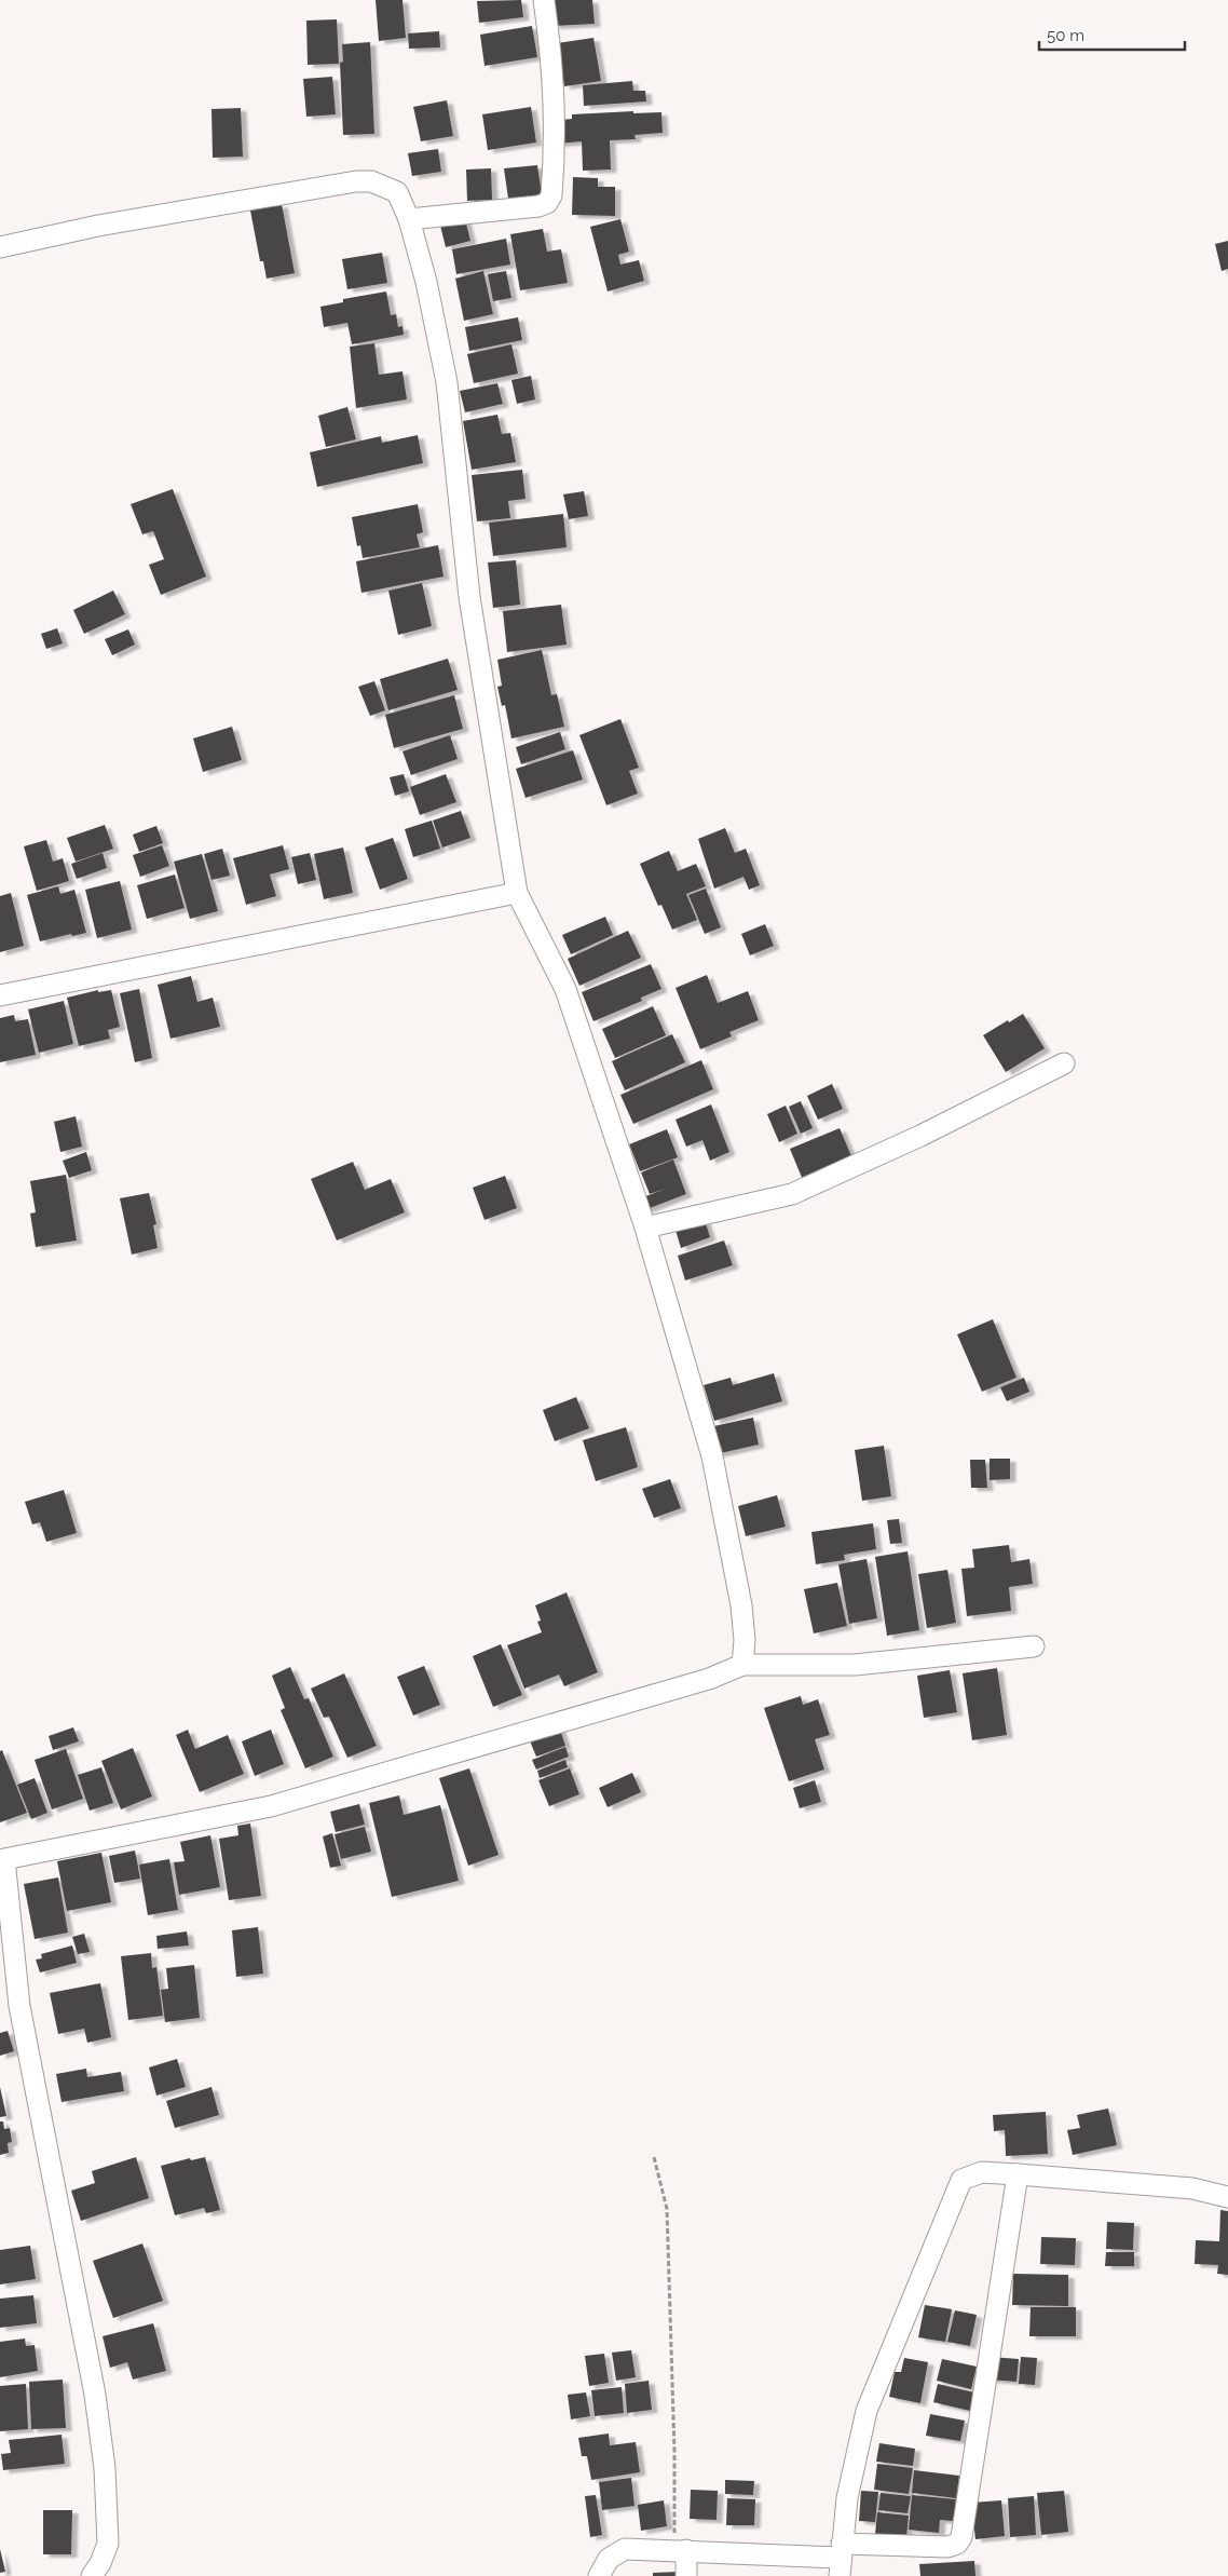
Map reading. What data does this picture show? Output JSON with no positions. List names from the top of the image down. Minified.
{"scale_bar":"50 m"}
